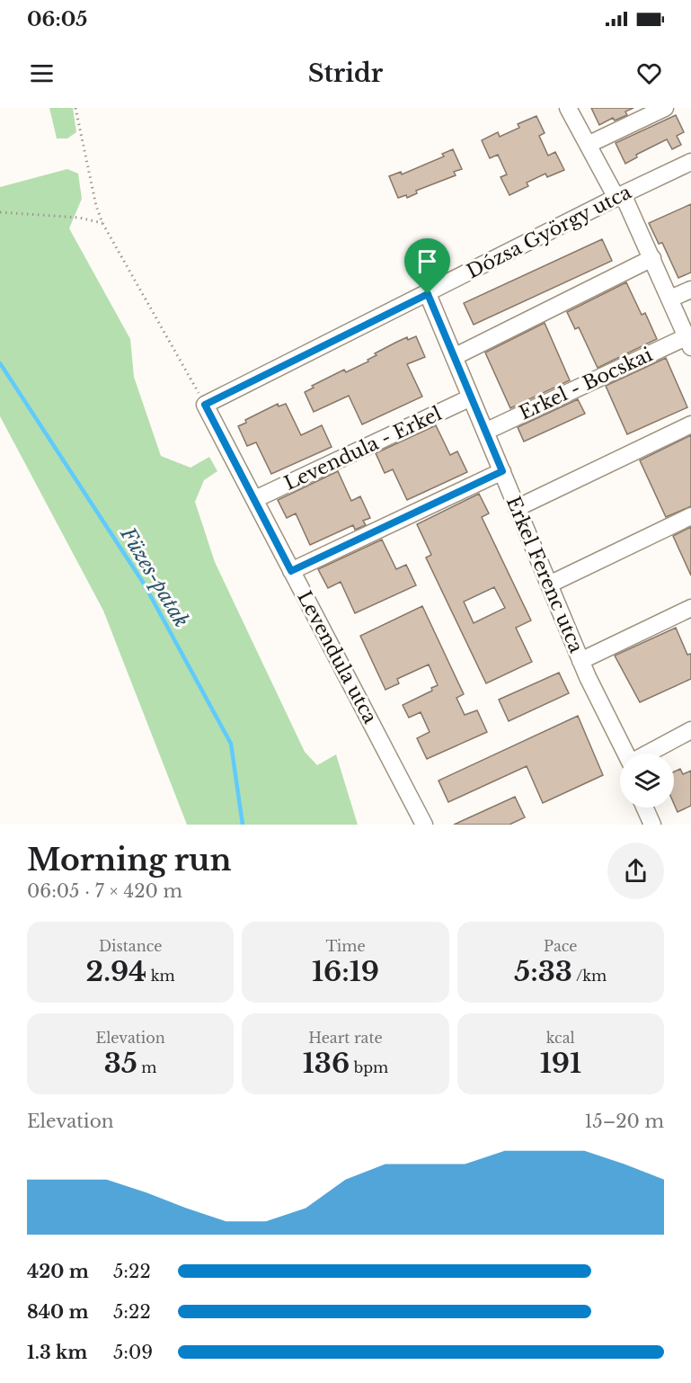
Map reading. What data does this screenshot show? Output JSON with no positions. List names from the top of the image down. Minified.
{"streets":{"street":["Dózsa György utca","Erkel - Bocskai","Levendula - Erkel","Erkel Ferenc utca","Levendula utca"]},"crossings":[["Dózsa György utca","Erkel Ferenc utca"],["Dózsa György utca","Levendula utca"],["Erkel - Bocskai","Erkel Ferenc utca"],["Levendula - Erkel","Erkel Ferenc utca"],["Levendula - Erkel","Levendula utca"]],"water":["Füzes-patak"],"page":{"status":"06:05","header":"Stridr","heading":["Morning run","06:05 · 7 × 420 m"],"stats":[["Distance","2.94 km"],["Time","16:19"],["Pace","5:33 /km"],["Elevation","35 m"],["Heart rate","136 bpm"],["kcal","191"]],"chart":["Elevation","15–20 m"],"list":[{"name":"420 m","note":"5:22"},{"name":"840 m","note":"5:22"},{"name":"1.3 km","note":"5:09"}]}}
